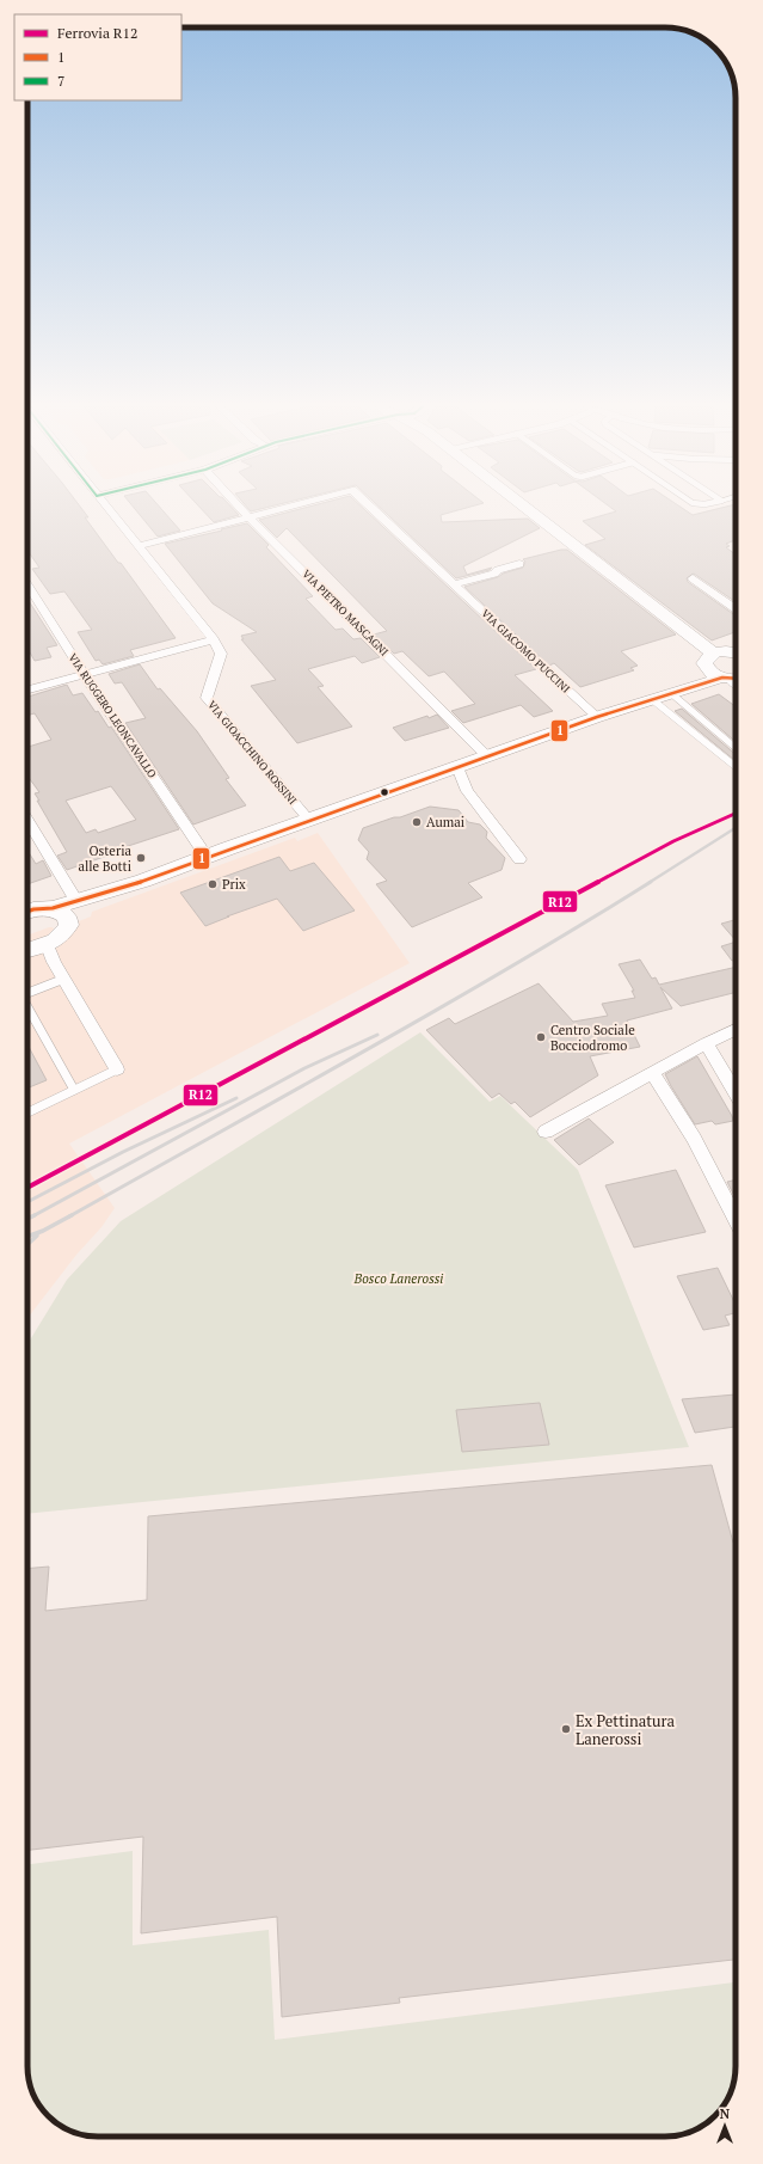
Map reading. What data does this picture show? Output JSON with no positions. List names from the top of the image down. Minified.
{"streets":{"street":["VIA PIETRO MASCAGNI","VIA GIACOMO PUCCINI","VIA RUGGERO LEONCAVALLO","VIA GIOACCHINO ROSSINI"]},"crossings":[["VIA PIETRO MASCAGNI","VIA GIACOMO PUCCINI"]],"parks":["Bosco Lanerossi"],"places":["Aumai","Osteria alle Botti","Prix","Centro Sociale Bocciodromo","Ex Pettinatura Lanerossi"],"lines":["transit line 1","rail line R12"],"legend":["Ferrovia R12","1","7"],"north":"top"}
